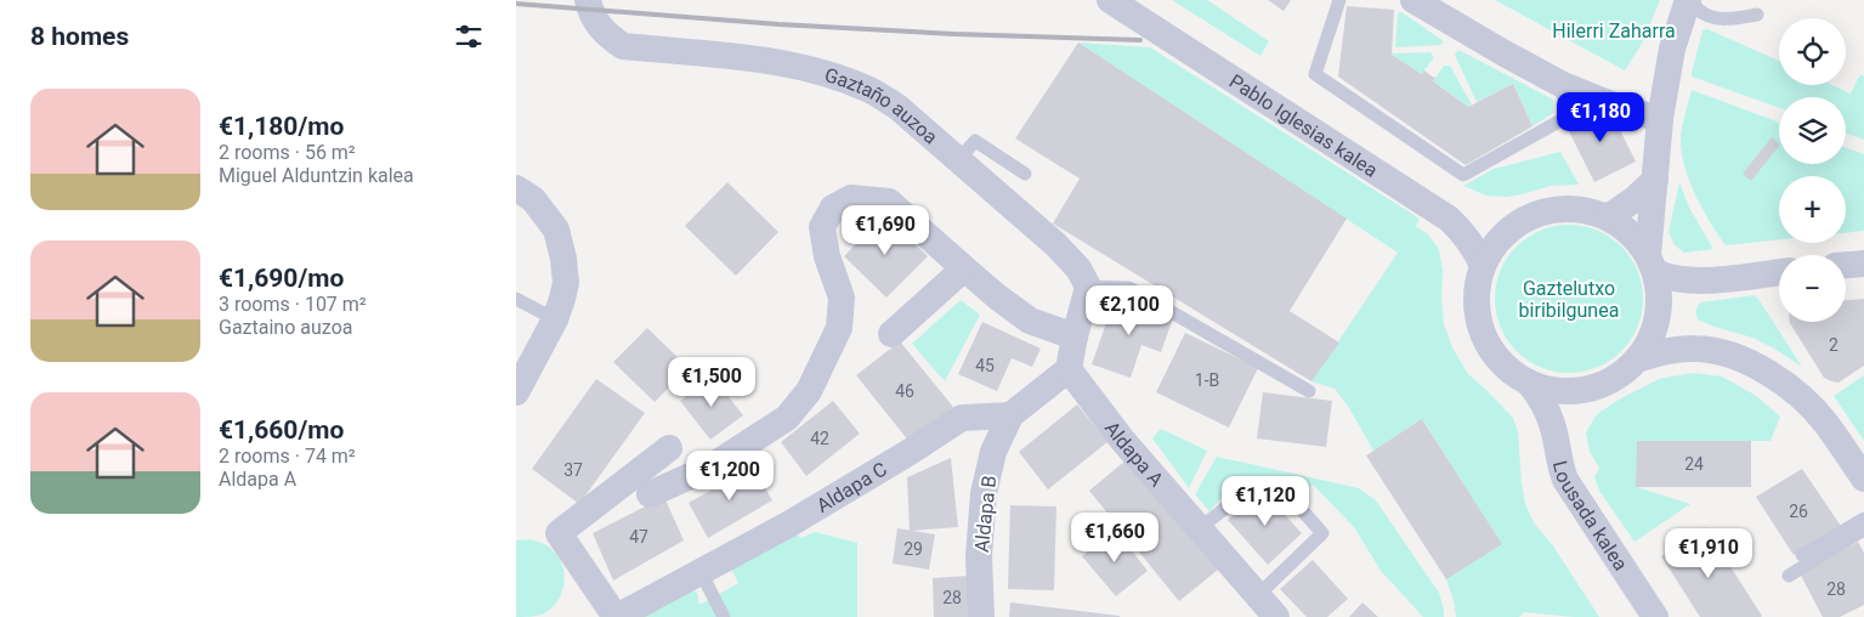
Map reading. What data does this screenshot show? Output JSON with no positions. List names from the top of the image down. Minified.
{"streets":{"street":["Gaztaño auzoa","Pablo Iglesias kalea","Aldapa A","Aldapa C","Aldapa B","Lousada kalea"]},"crossings":[["Pablo Iglesias kalea","Lousada kalea"],["Aldapa C","Aldapa B"]],"parks":["Hilerri Zaharra","Gaztelutxo biribilgunea"],"house_numbers":["2","45","1-B","46","42","24","37","26","47","29","28","28"],"page":{"heading":"8 homes","map_buttons":["+","−"],"list":[{"name":"€1,180/mo","note":"2 rooms · 56 m² · Miguel Alduntzin kalea"},{"name":"€1,690/mo","note":"3 rooms · 107 m² · Gaztaino auzoa"},{"name":"€1,660/mo","note":"2 rooms · 74 m² · Aldapa A"}],"price":["€1,180","€1,690","€2,100","€1,500","€1,200","€1,120","€1,660","€1,910"]}}
